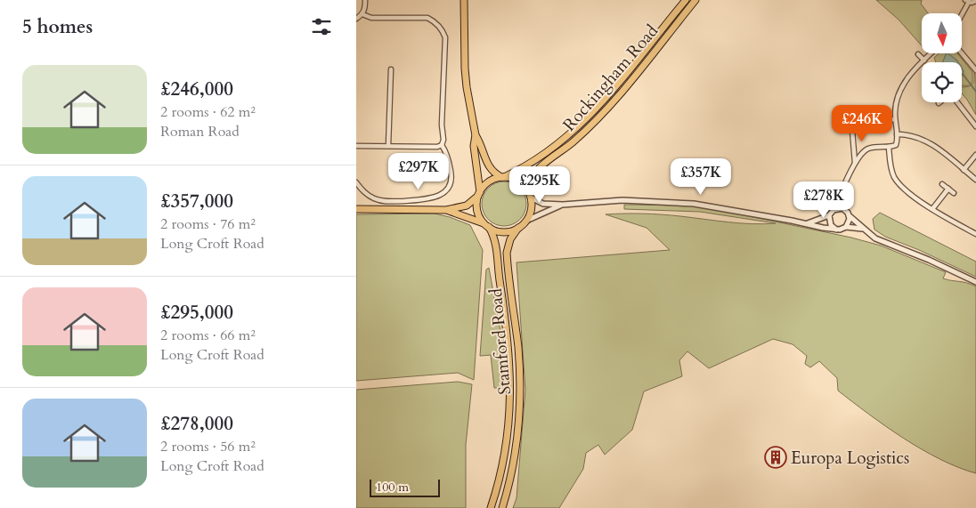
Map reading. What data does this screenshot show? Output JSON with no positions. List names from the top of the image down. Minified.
{"streets":{"main road":["Rockingham Road","Stamford Road"]},"crossings":[["Rockingham Road","Stamford Road"]],"places":{"building":["Europa Logistics"]},"scale_bar":"100 m","north":"bottom","page":{"heading":"5 homes","list":[{"name":"£246,000","note":"2 rooms · 62 m² · Roman Road"},{"name":"£357,000","note":"2 rooms · 76 m² · Long Croft Road"},{"name":"£295,000","note":"2 rooms · 66 m² · Long Croft Road"},{"name":"£278,000","note":"2 rooms · 56 m² · Long Croft Road"}],"price":["£246K","£297K","£357K","£295K","£278K"],"scale":"100 m"}}
